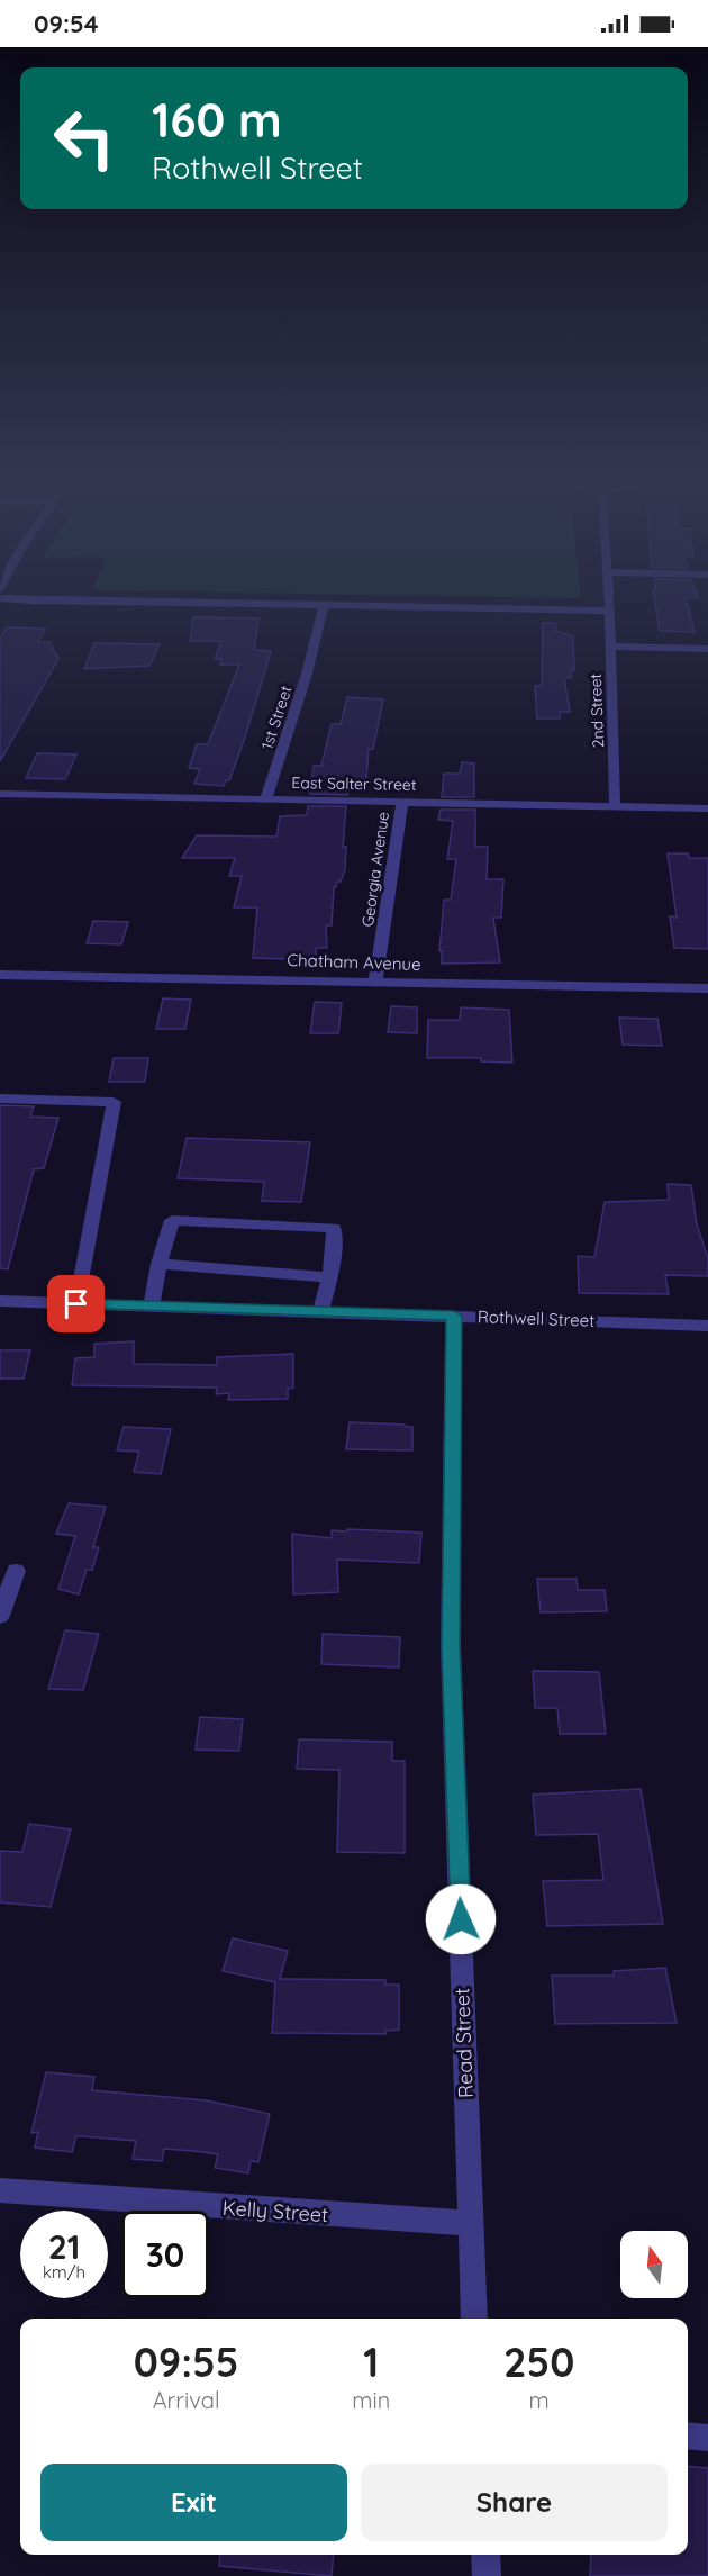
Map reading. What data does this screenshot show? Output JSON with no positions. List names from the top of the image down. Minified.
{"streets":{"street":["2nd Street","1st Street","East Salter Street","Georgia Avenue","Chatham Avenue","Rothwell Street","Read Street","Kelly Street"]},"crossings":[["2nd Street","East Salter Street"],["1st Street","East Salter Street"],["East Salter Street","Georgia Avenue"],["Georgia Avenue","Chatham Avenue"],["Rothwell Street","Read Street"],["Read Street","Kelly Street"]],"north":"top","page":{"status":"09:54","turn":["160 m","Rothwell Street"],"speed":"21 km/h","limit":"30","eta":["09:55","Arrival","1","min","250","m"],"buttons":["Exit","Share"]}}
